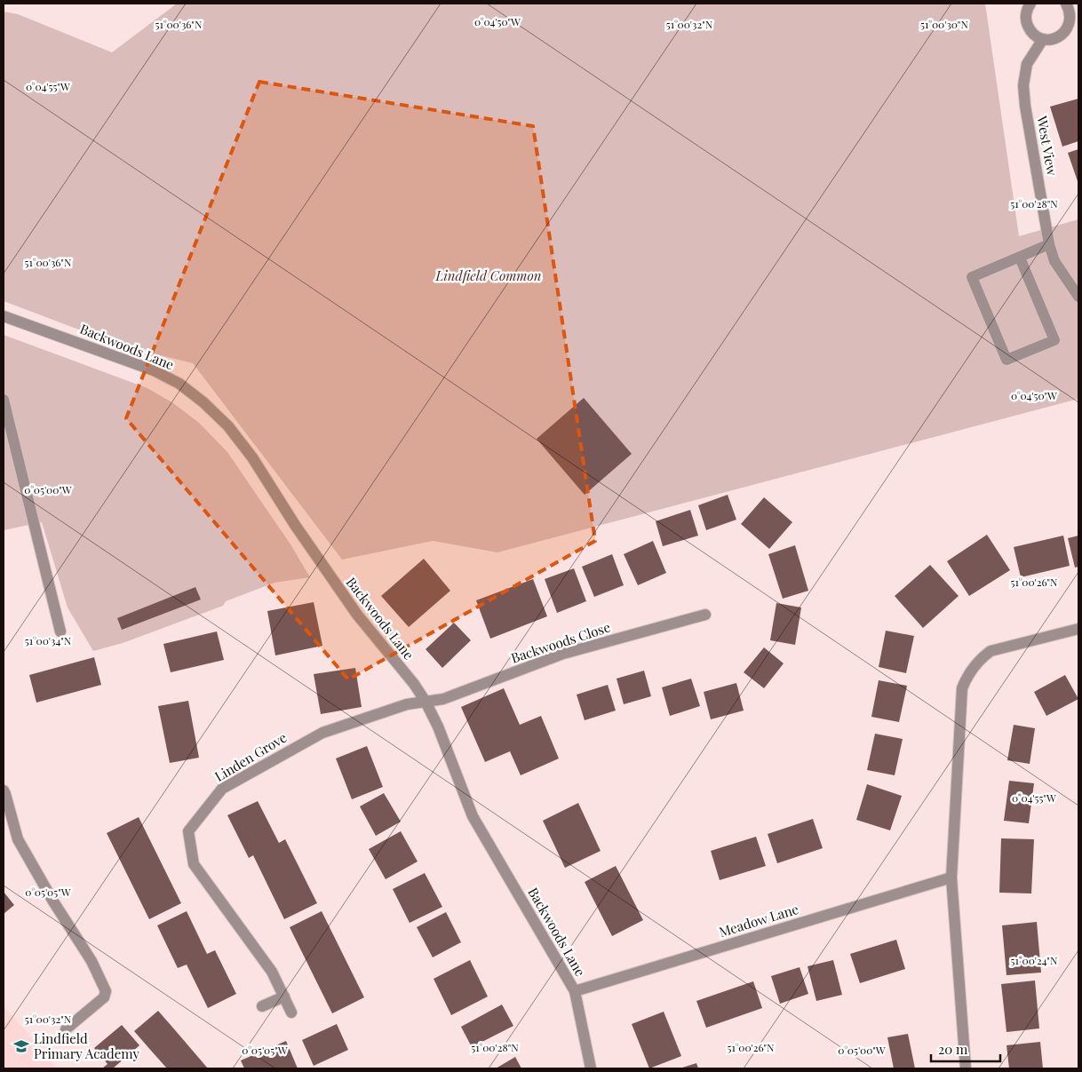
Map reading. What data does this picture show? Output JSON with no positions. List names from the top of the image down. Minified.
{"streets":{"street":["West View","Backwoods Lane","Backwoods Close","Linden Grove","Meadow Lane"]},"crossings":[["Backwoods Lane","Backwoods Close"],["Backwoods Lane","Linden Grove"],["Backwoods Lane","Meadow Lane"],["Backwoods Close","Linden Grove"]],"parks":["Lindfield Common"],"places":{"school or university":["Lindfield Primary Academy"]},"scale_bar":"20 m","coordinates":["0°04'50\"W","51°00'36\"N","51°00'32\"N","51°00'30\"N","0°04'55\"W","51°00'28\"N","0°05'00\"W","51°00'26\"N","51°00'34\"N","0°05'05\"W","51°00'24\"N"]}
